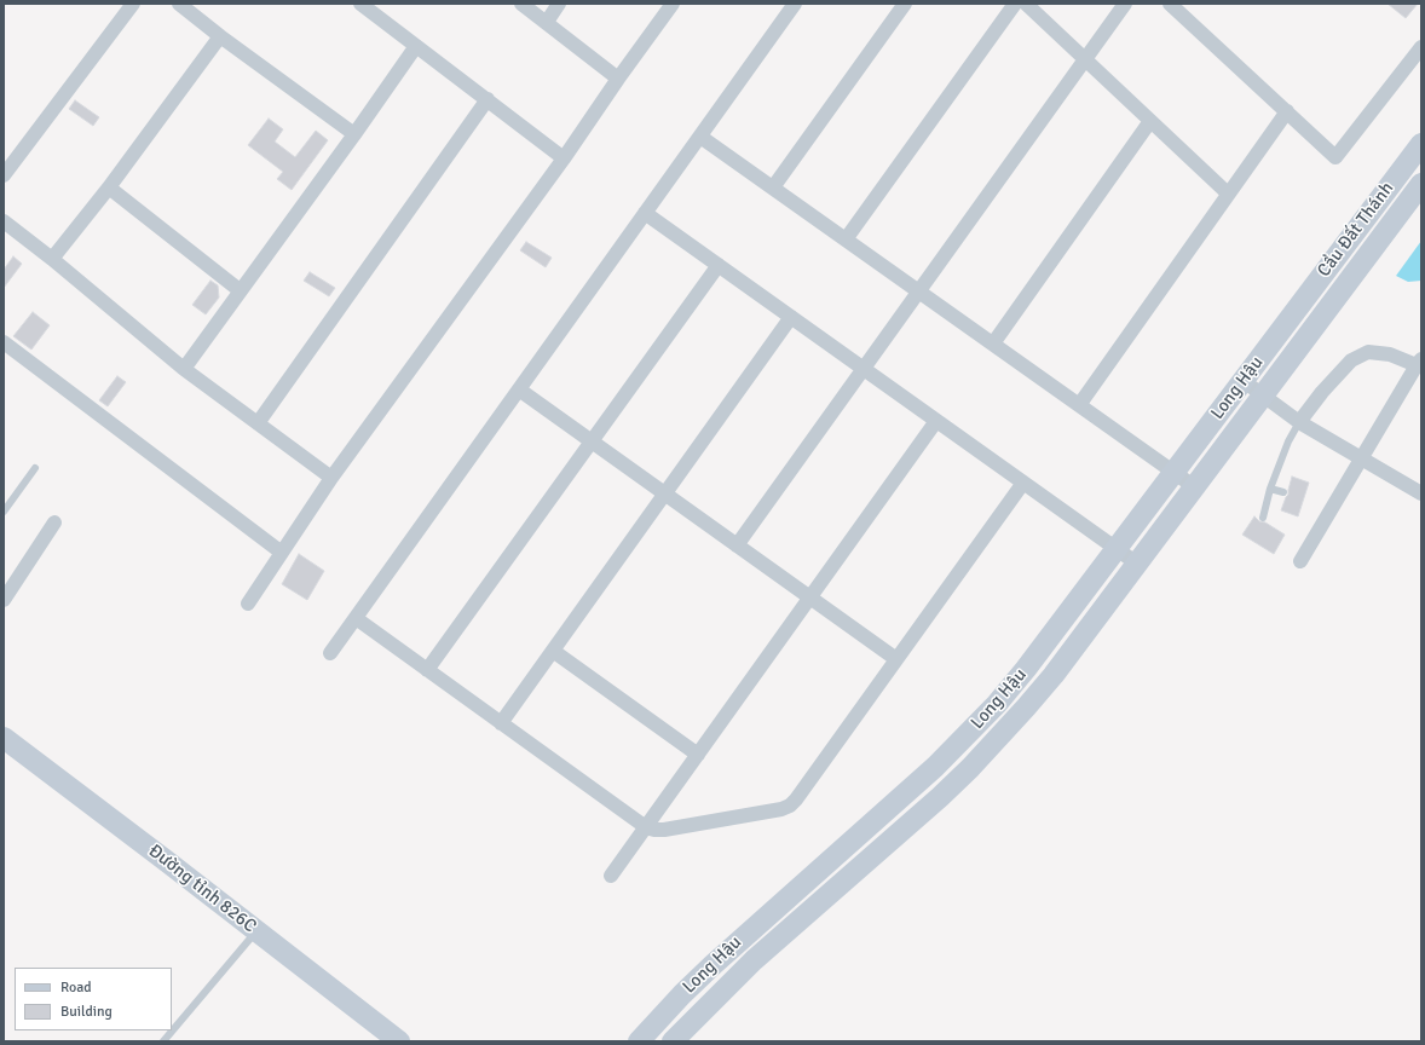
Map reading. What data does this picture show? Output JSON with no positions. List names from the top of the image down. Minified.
{"streets":{"main road":["Cầu Đất Thánh","Long Hậu","Đường tỉnh 826C"]},"crossings":[["Cầu Đất Thánh","Long Hậu"]],"legend":["Road","Building"]}
